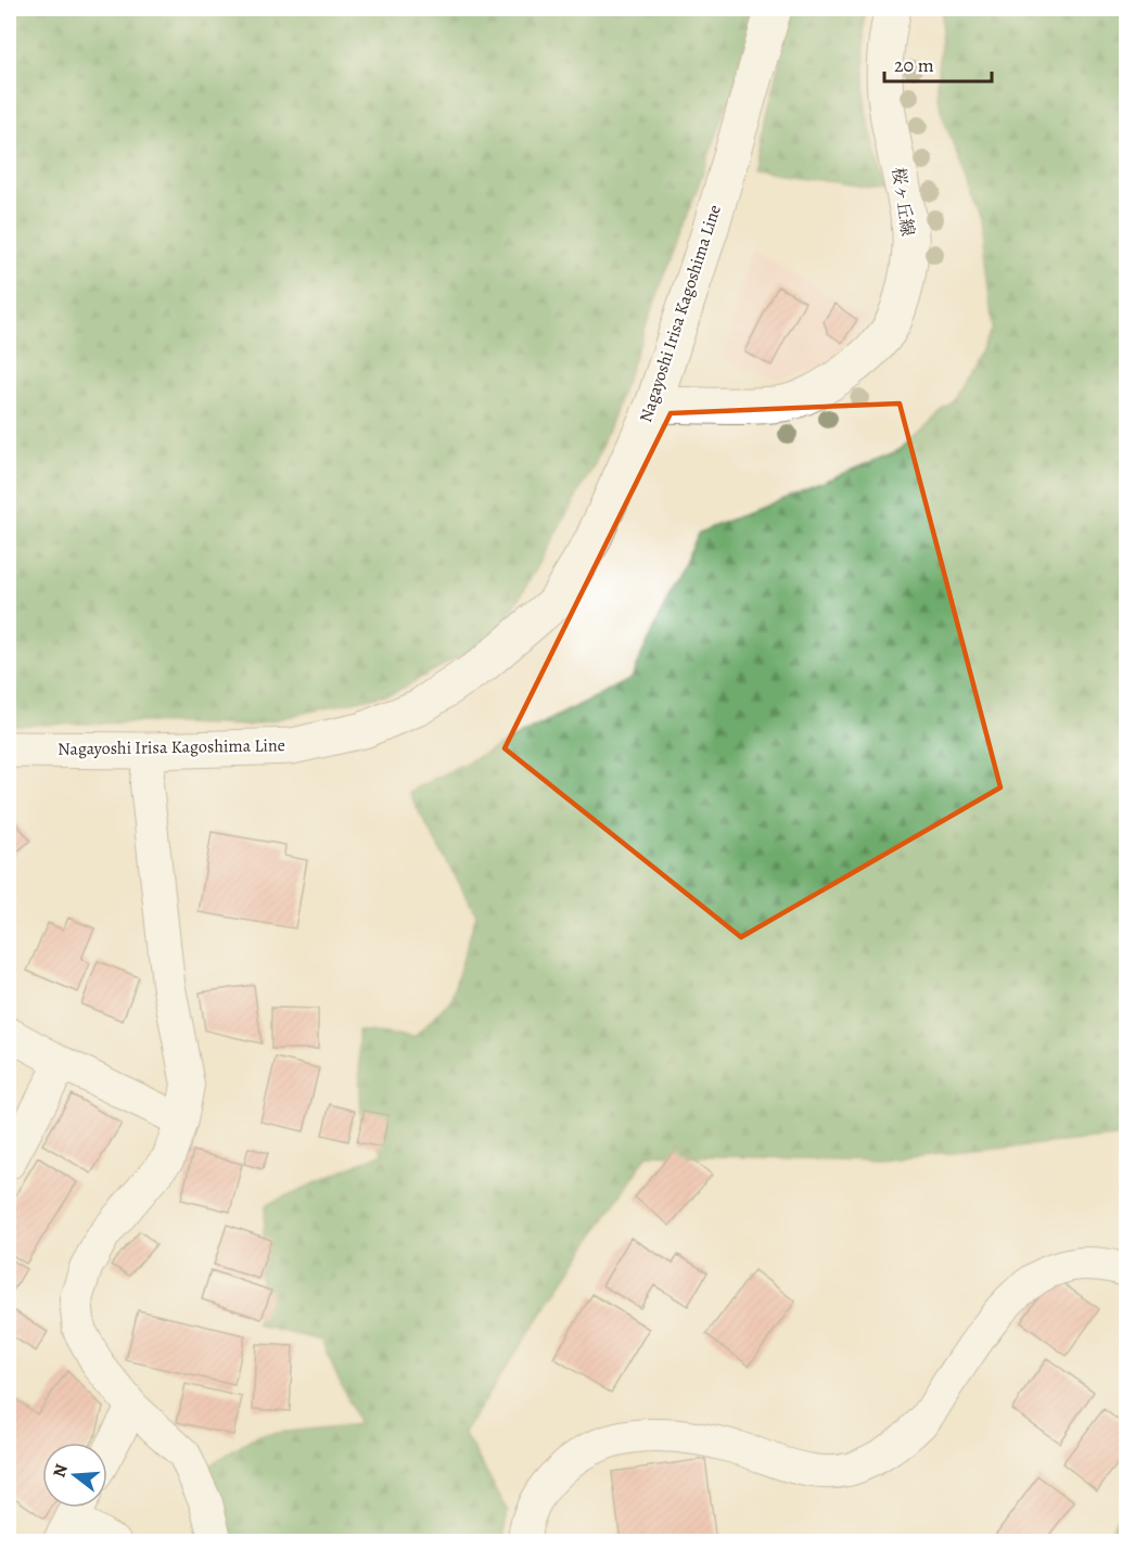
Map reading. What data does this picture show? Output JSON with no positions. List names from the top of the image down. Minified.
{"streets":{"main road":["桜ヶ丘線","Nagayoshi Irisa Kagoshima Line"]},"crossings":[["桜ヶ丘線","Nagayoshi Irisa Kagoshima Line"]],"scale_bar":"20 m","north":"left"}
